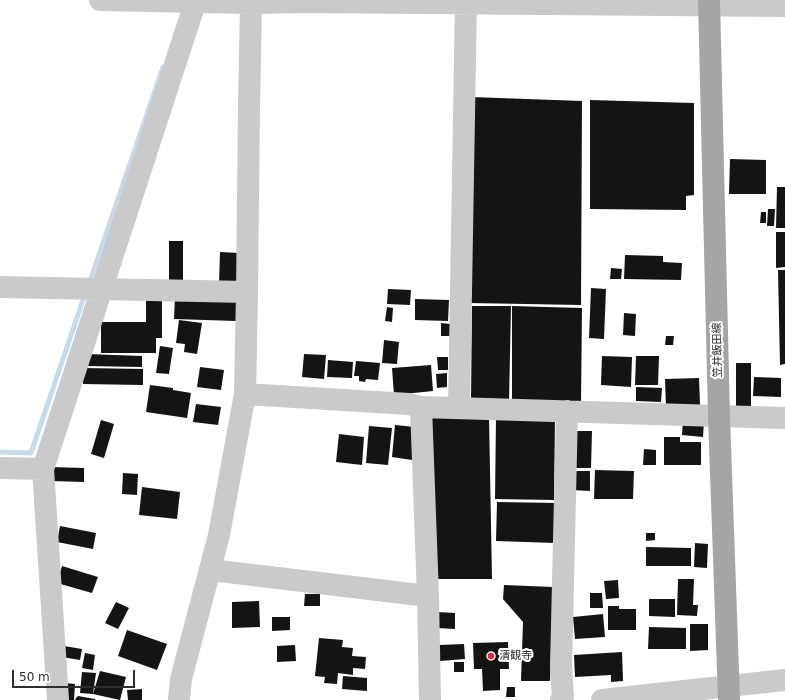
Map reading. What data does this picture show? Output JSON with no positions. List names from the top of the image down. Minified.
{"streets":{"main road":["笠井飯田線"]},"places":["清観寺"],"scale_bar":"50 m"}
